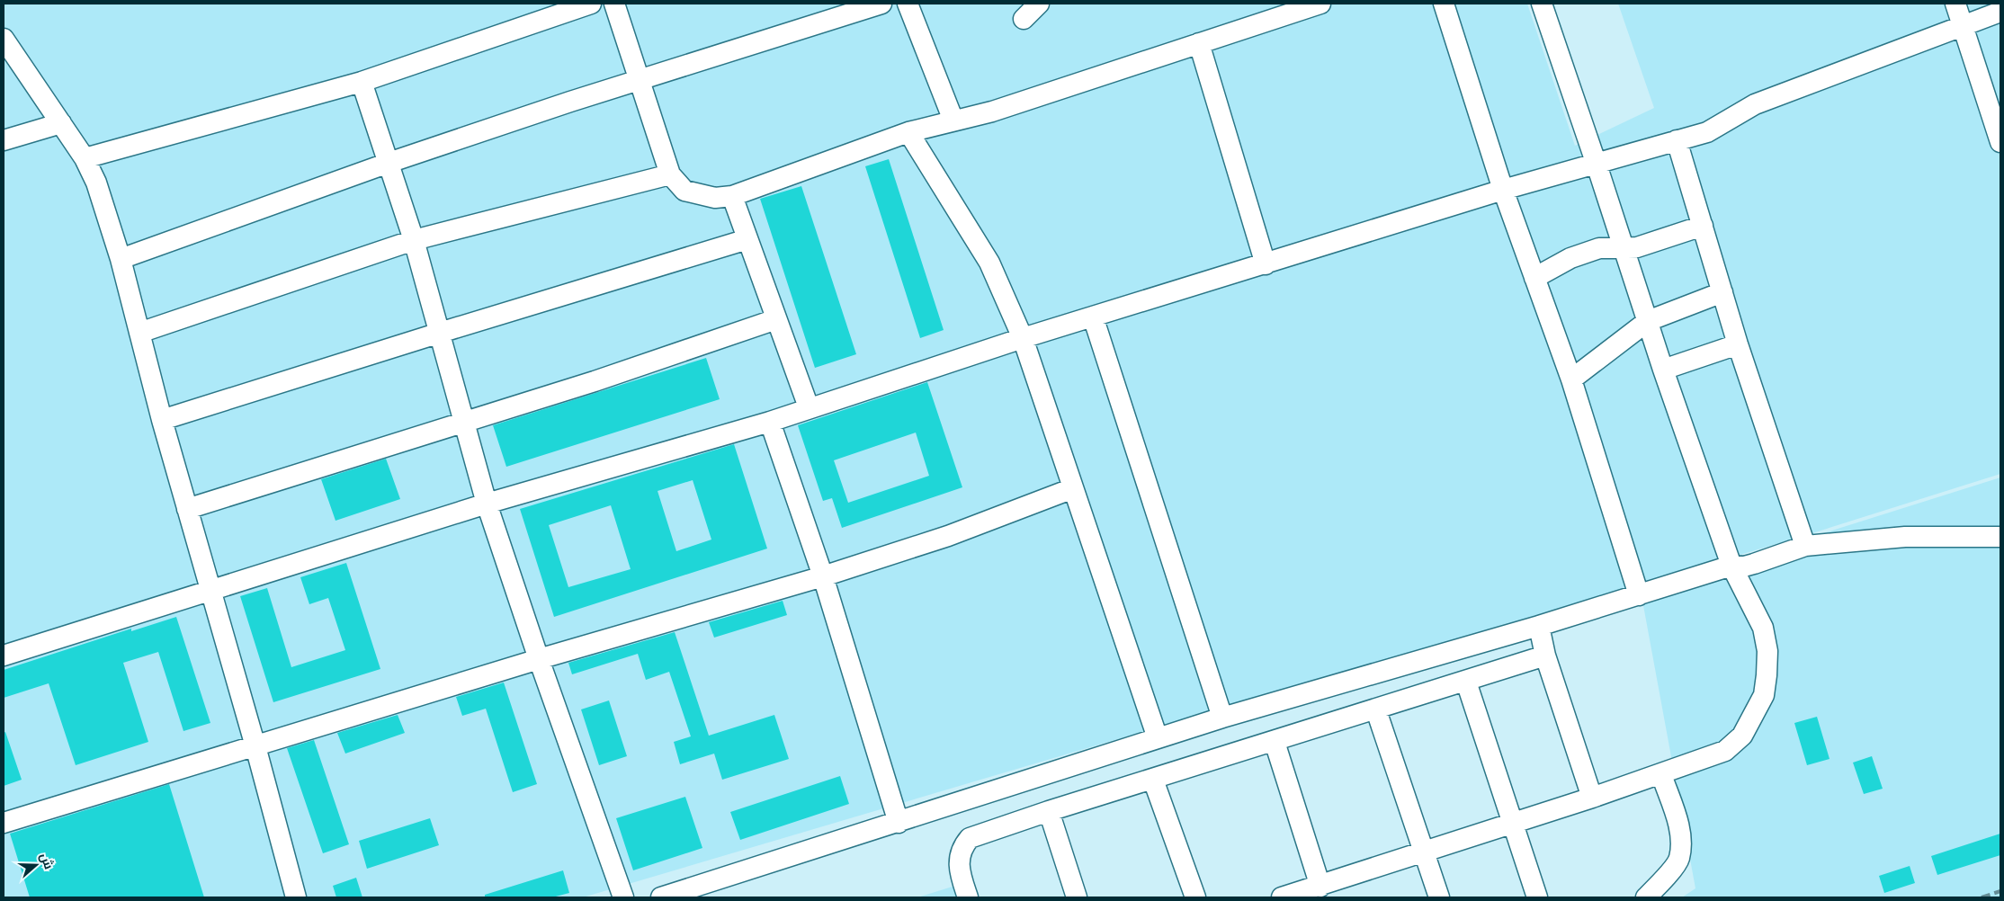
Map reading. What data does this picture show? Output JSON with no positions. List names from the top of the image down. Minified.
{"north":"right"}
